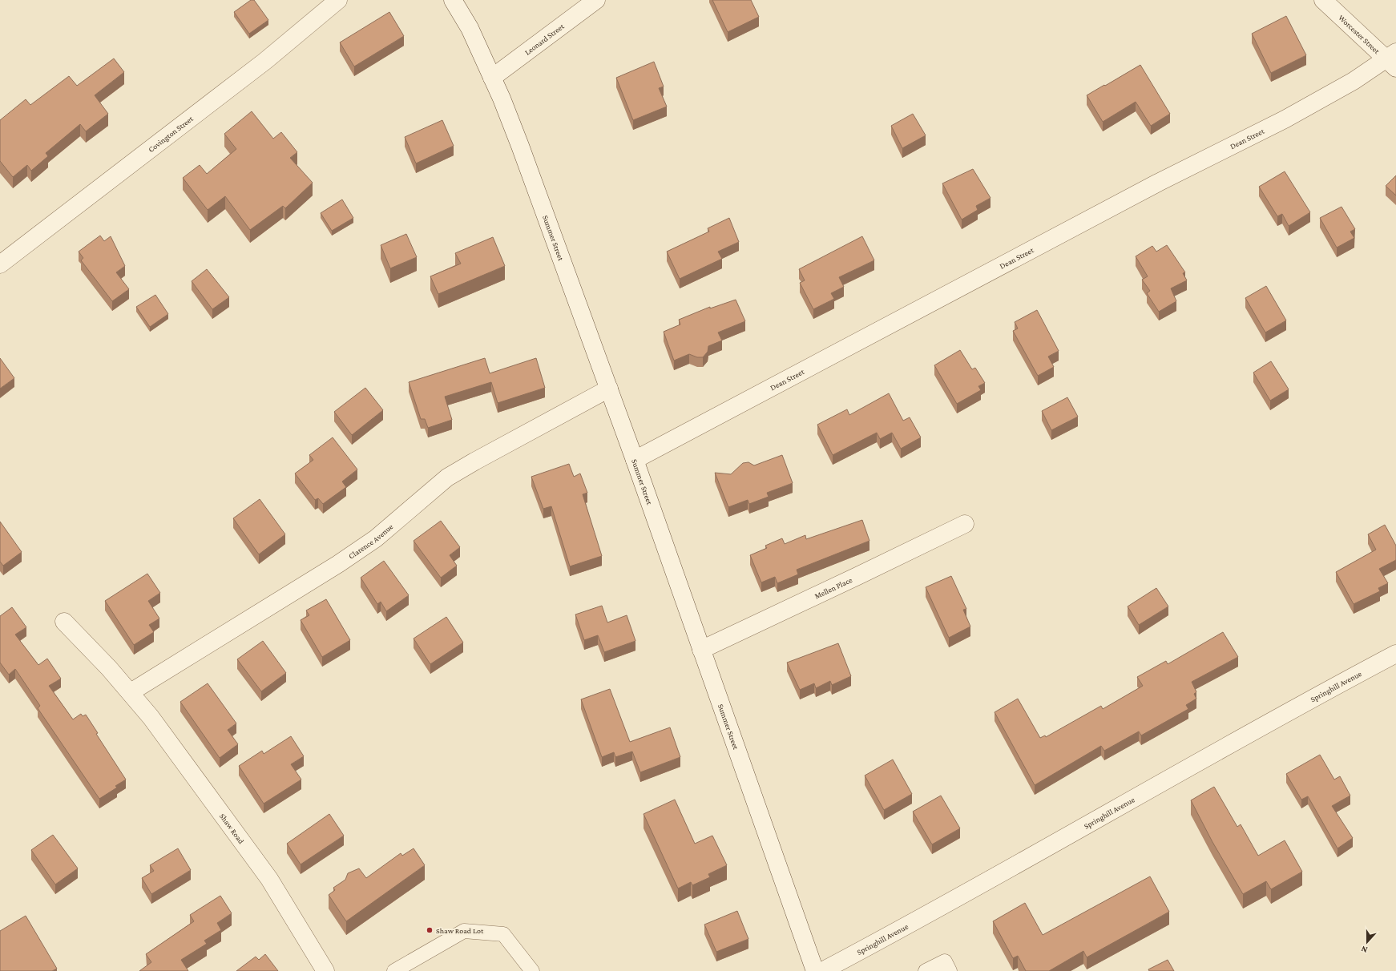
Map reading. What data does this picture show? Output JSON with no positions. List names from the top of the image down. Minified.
{"streets":{"street":["Worcester Street","Leonard Street","Covington Street","Dean Street","Summer Street","Clarence Avenue","Mellen Place","Springhill Avenue","Shaw Road"]},"crossings":[["Worcester Street","Dean Street"],["Leonard Street","Summer Street"],["Dean Street","Summer Street"],["Summer Street","Clarence Avenue"],["Summer Street","Mellen Place"],["Clarence Avenue","Shaw Road"]],"places":["Shaw Road Lot"],"north":"bottom"}
